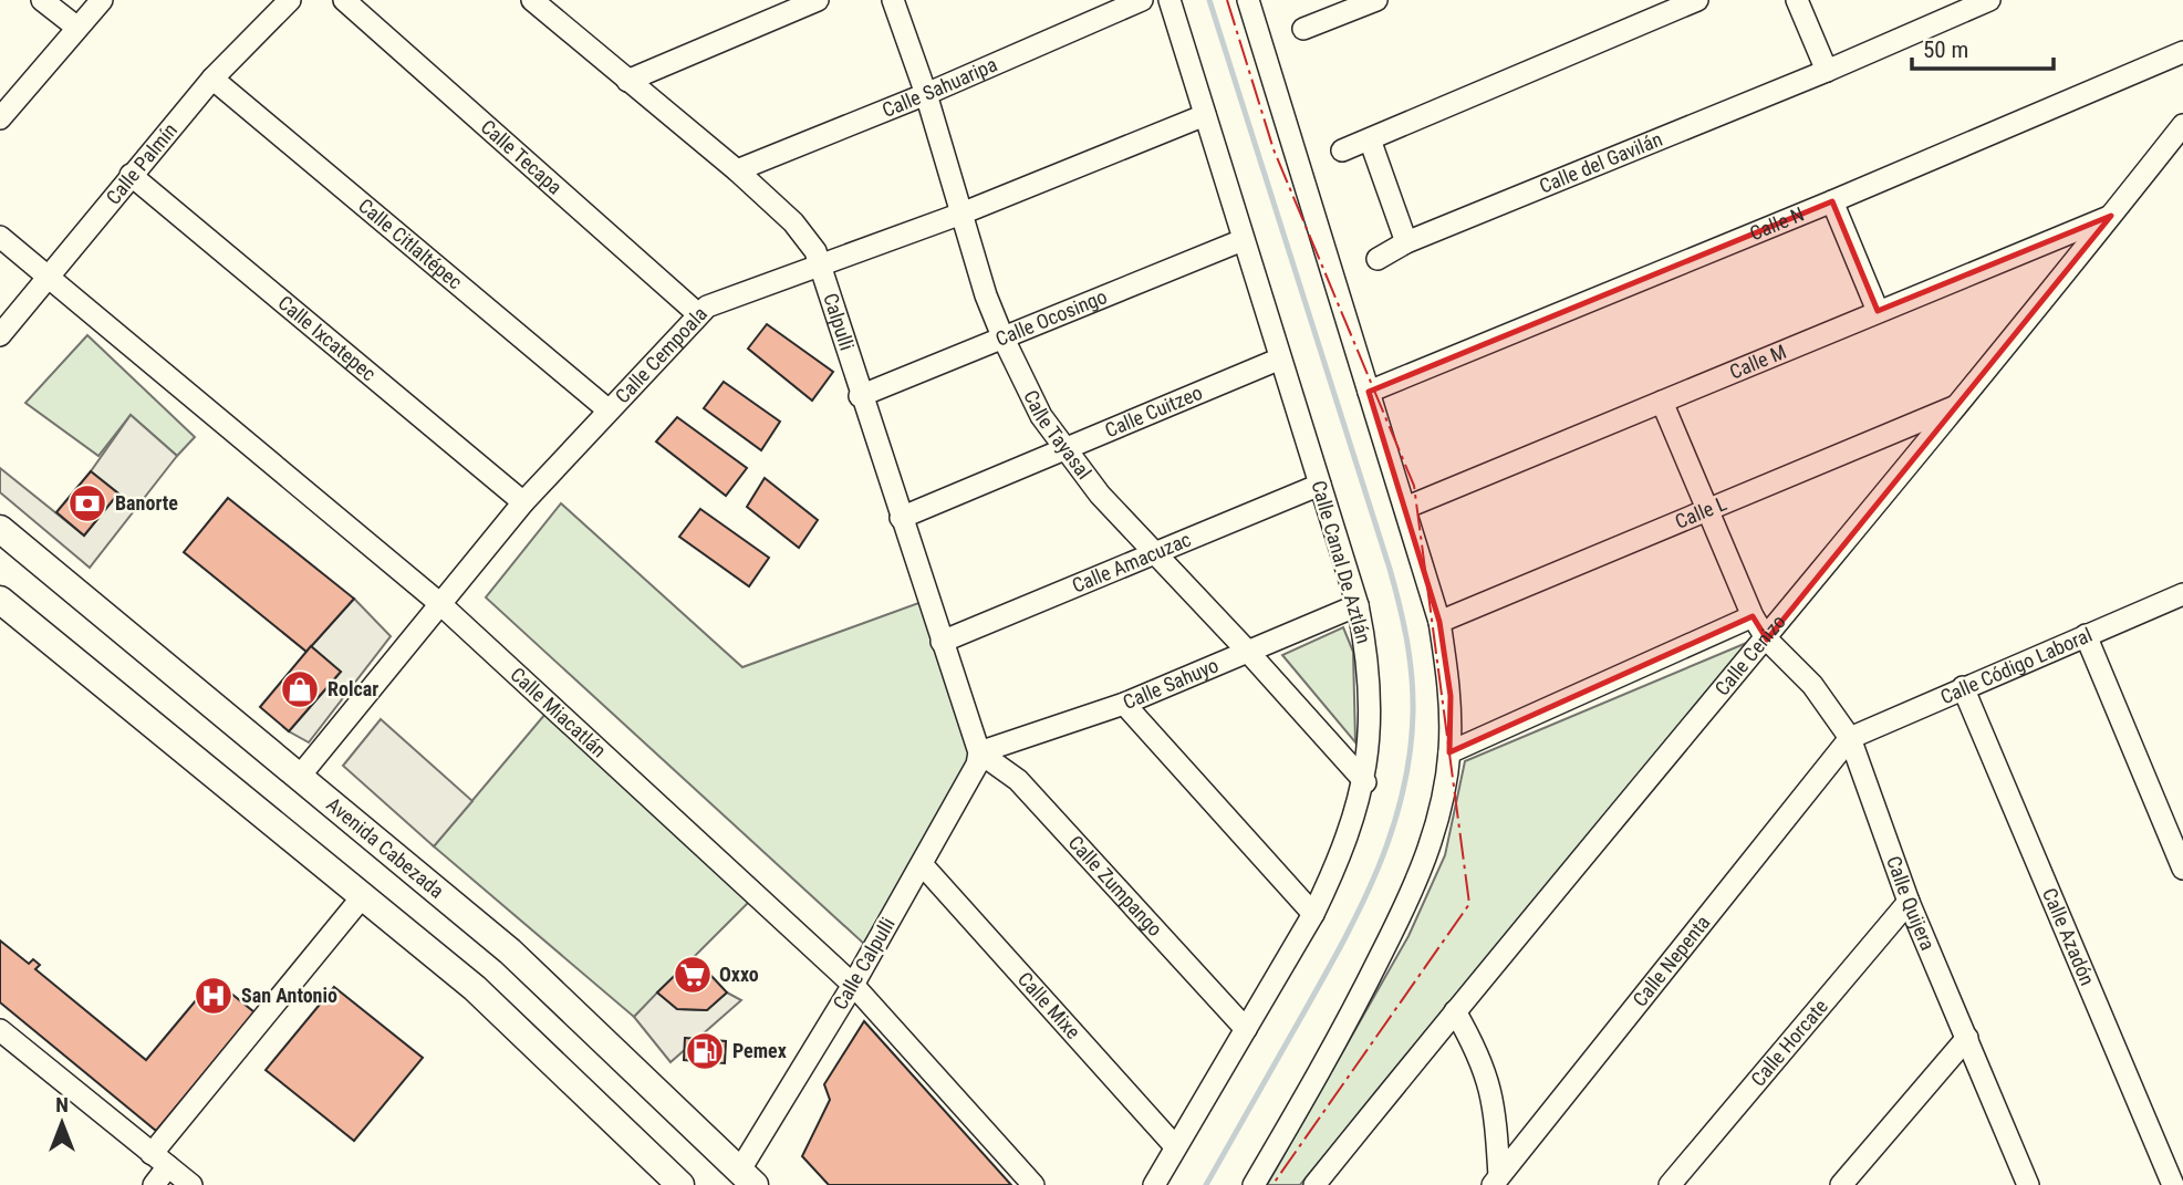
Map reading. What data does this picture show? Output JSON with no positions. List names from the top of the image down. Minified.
{"streets":{"main road":["Avenida Cabezada"],"street":["Calle Sahuaripa","Calle Tecapa","Calle del Gavilán","Calle Palmín","Calle N","Calle Citlaltépec","Calle Ocosingo","Calpulli","Calle Ixcatepec","Calle Cempoala","Calle M","Calle Cuitzeo","Calle Tayasal","Calle L","Calle Canal De Aztlán","Calle Amacuzac","Calle Cenizo","Calle Código Laboral","Calle Sahuyo","Calle Miacatlán","Calle Zumpango","Calle Quijera","Calle Azadón","Calle Nepenta","Calle Calpulli","Calle Mixe","Calle Horcate"]},"crossings":[["Calle Sahuaripa","Calpulli"],["Calle Sahuaripa","Calle Tayasal"],["Calle Tecapa","Calle Cempoala"],["Calle Palmín","Calle Citlaltépec"],["Calle Palmín","Calle Ixcatepec"],["Calle Palmín","Calle Miacatlán"],["Calle Citlaltépec","Calle Cempoala"],["Calle Ocosingo","Calpulli"],["Calle Ocosingo","Calle Tayasal"],["Calle Ocosingo","Calle Canal De Aztlán"],["Calpulli","Calle Cempoala"],["Calpulli","Calle Cuitzeo"],["Calpulli","Calle Amacuzac"],["Calpulli","Calle Sahuyo"],["Calpulli","Calle Zumpango"],["Calpulli","Calle Calpulli"],["Calle Ixcatepec","Calle Cempoala"],["Calle Cempoala","Calle Tayasal"],["Calle Cempoala","Calle Canal De Aztlán"],["Calle Cempoala","Calle Miacatlán"],["Calle Cempoala","Avenida Cabezada"],["Calle M","Calle Cenizo"],["Calle M","Calle Quijera"],["Calle Cuitzeo","Calle Tayasal"],["Calle Cuitzeo","Calle Canal De Aztlán"],["Calle Tayasal","Calle Canal De Aztlán"],["Calle Tayasal","Calle Amacuzac"],["Calle Tayasal","Calle Sahuyo"],["Calle L","Calle Cenizo"],["Calle L","Calle Quijera"],["Calle Canal De Aztlán","Calle Amacuzac"],["Calle Canal De Aztlán","Calle Sahuyo"],["Calle Canal De Aztlán","Calle Zumpango"],["Calle Canal De Aztlán","Calle Mixe"],["Calle Cenizo","Calle Quijera"],["Calle Código Laboral","Calle Quijera"],["Calle Código Laboral","Calle Azadón"],["Calle Código Laboral","Calle Nepenta"],["Calle Sahuyo","Calle Zumpango"],["Calle Sahuyo","Calle Calpulli"],["Calle Miacatlán","Calle Calpulli"],["Avenida Cabezada","Calle Calpulli"],["Calle Zumpango","Calle Calpulli"],["Calle Quijera","Calle Nepenta"],["Calle Quijera","Calle Horcate"],["Calle Calpulli","Calle Mixe"]],"places":{"bank":["Banorte"],"shop":["Rolcar"],"supermarket":["Oxxo"],"hospital":["San Antonio"],"fuel station":["Pemex"]},"scale_bar":"50 m","north":"top"}
